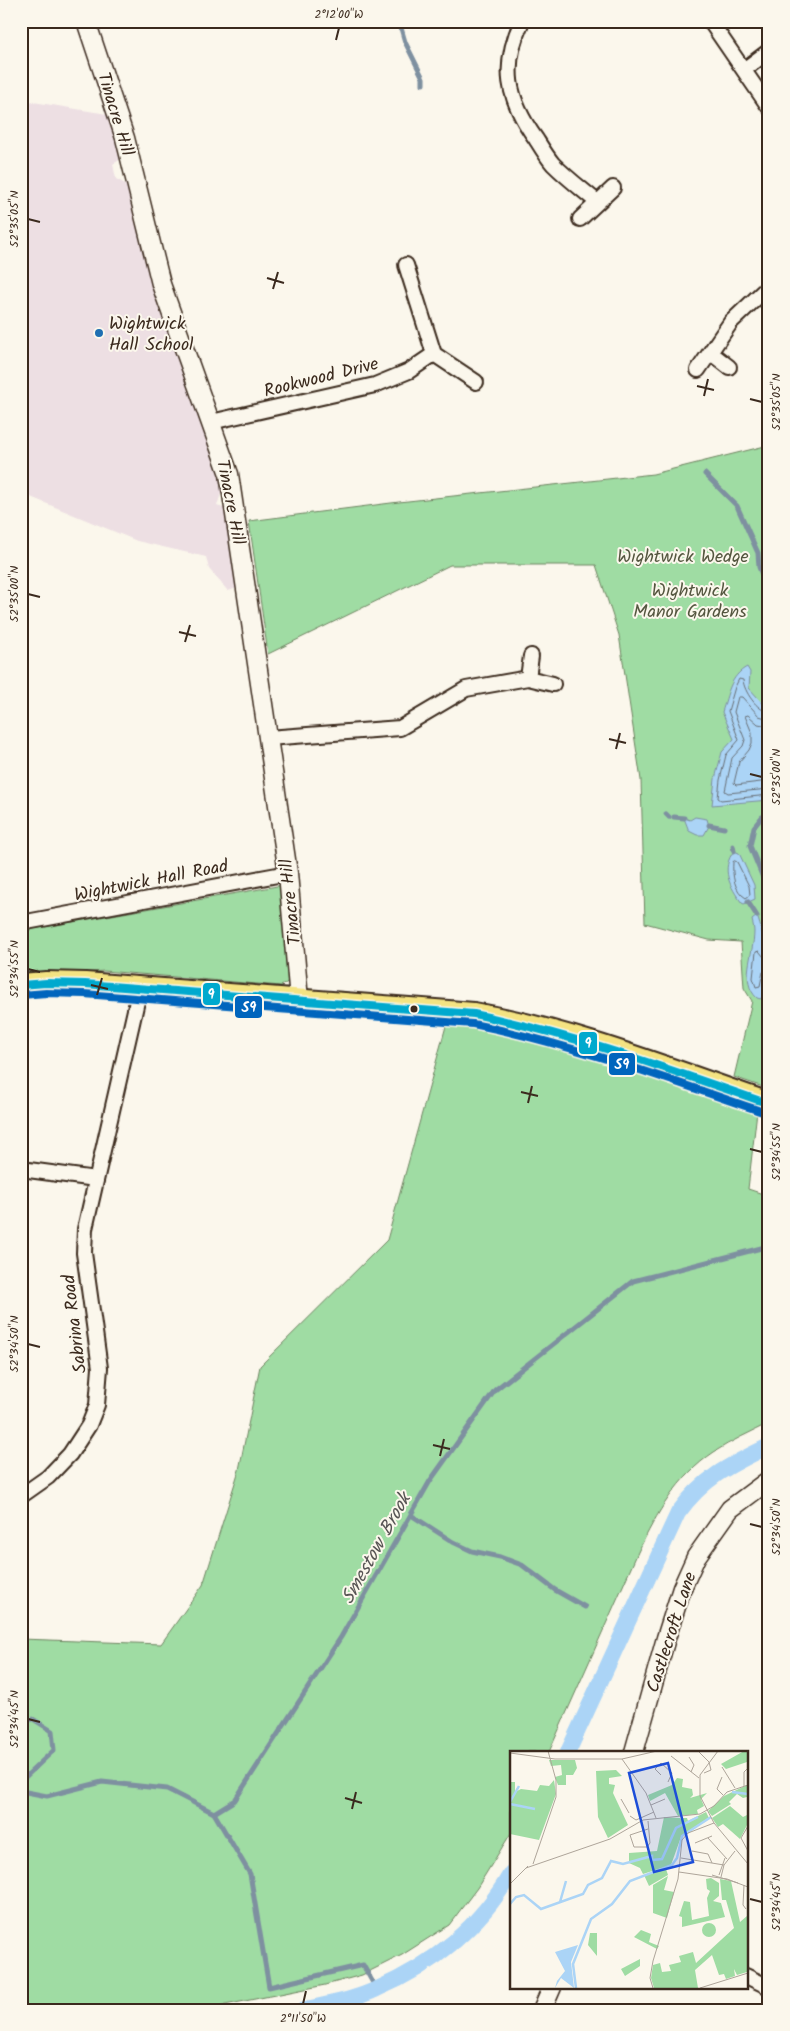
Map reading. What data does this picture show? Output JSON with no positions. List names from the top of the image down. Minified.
{"streets":{"street":["Tinacre Hill","Rookwood Drive","Wightwick Hall Road","Sabrina Road","Castlecroft Lane"]},"crossings":[["Tinacre Hill","Rookwood Drive"],["Tinacre Hill","Wightwick Hall Road"]],"water":["Smestow Brook"],"parks":["Wightwick Wedge","Wightwick Manor Gardens"],"places":["Wightwick Hall School"],"lines":["transit line 9","transit line S9"],"coordinates":["2°12'00\"W","52°35'05\"N","52°35'00\"N","52°34'55\"N","52°34'50\"N","52°34'45\"N","2°11'50\"W"]}
